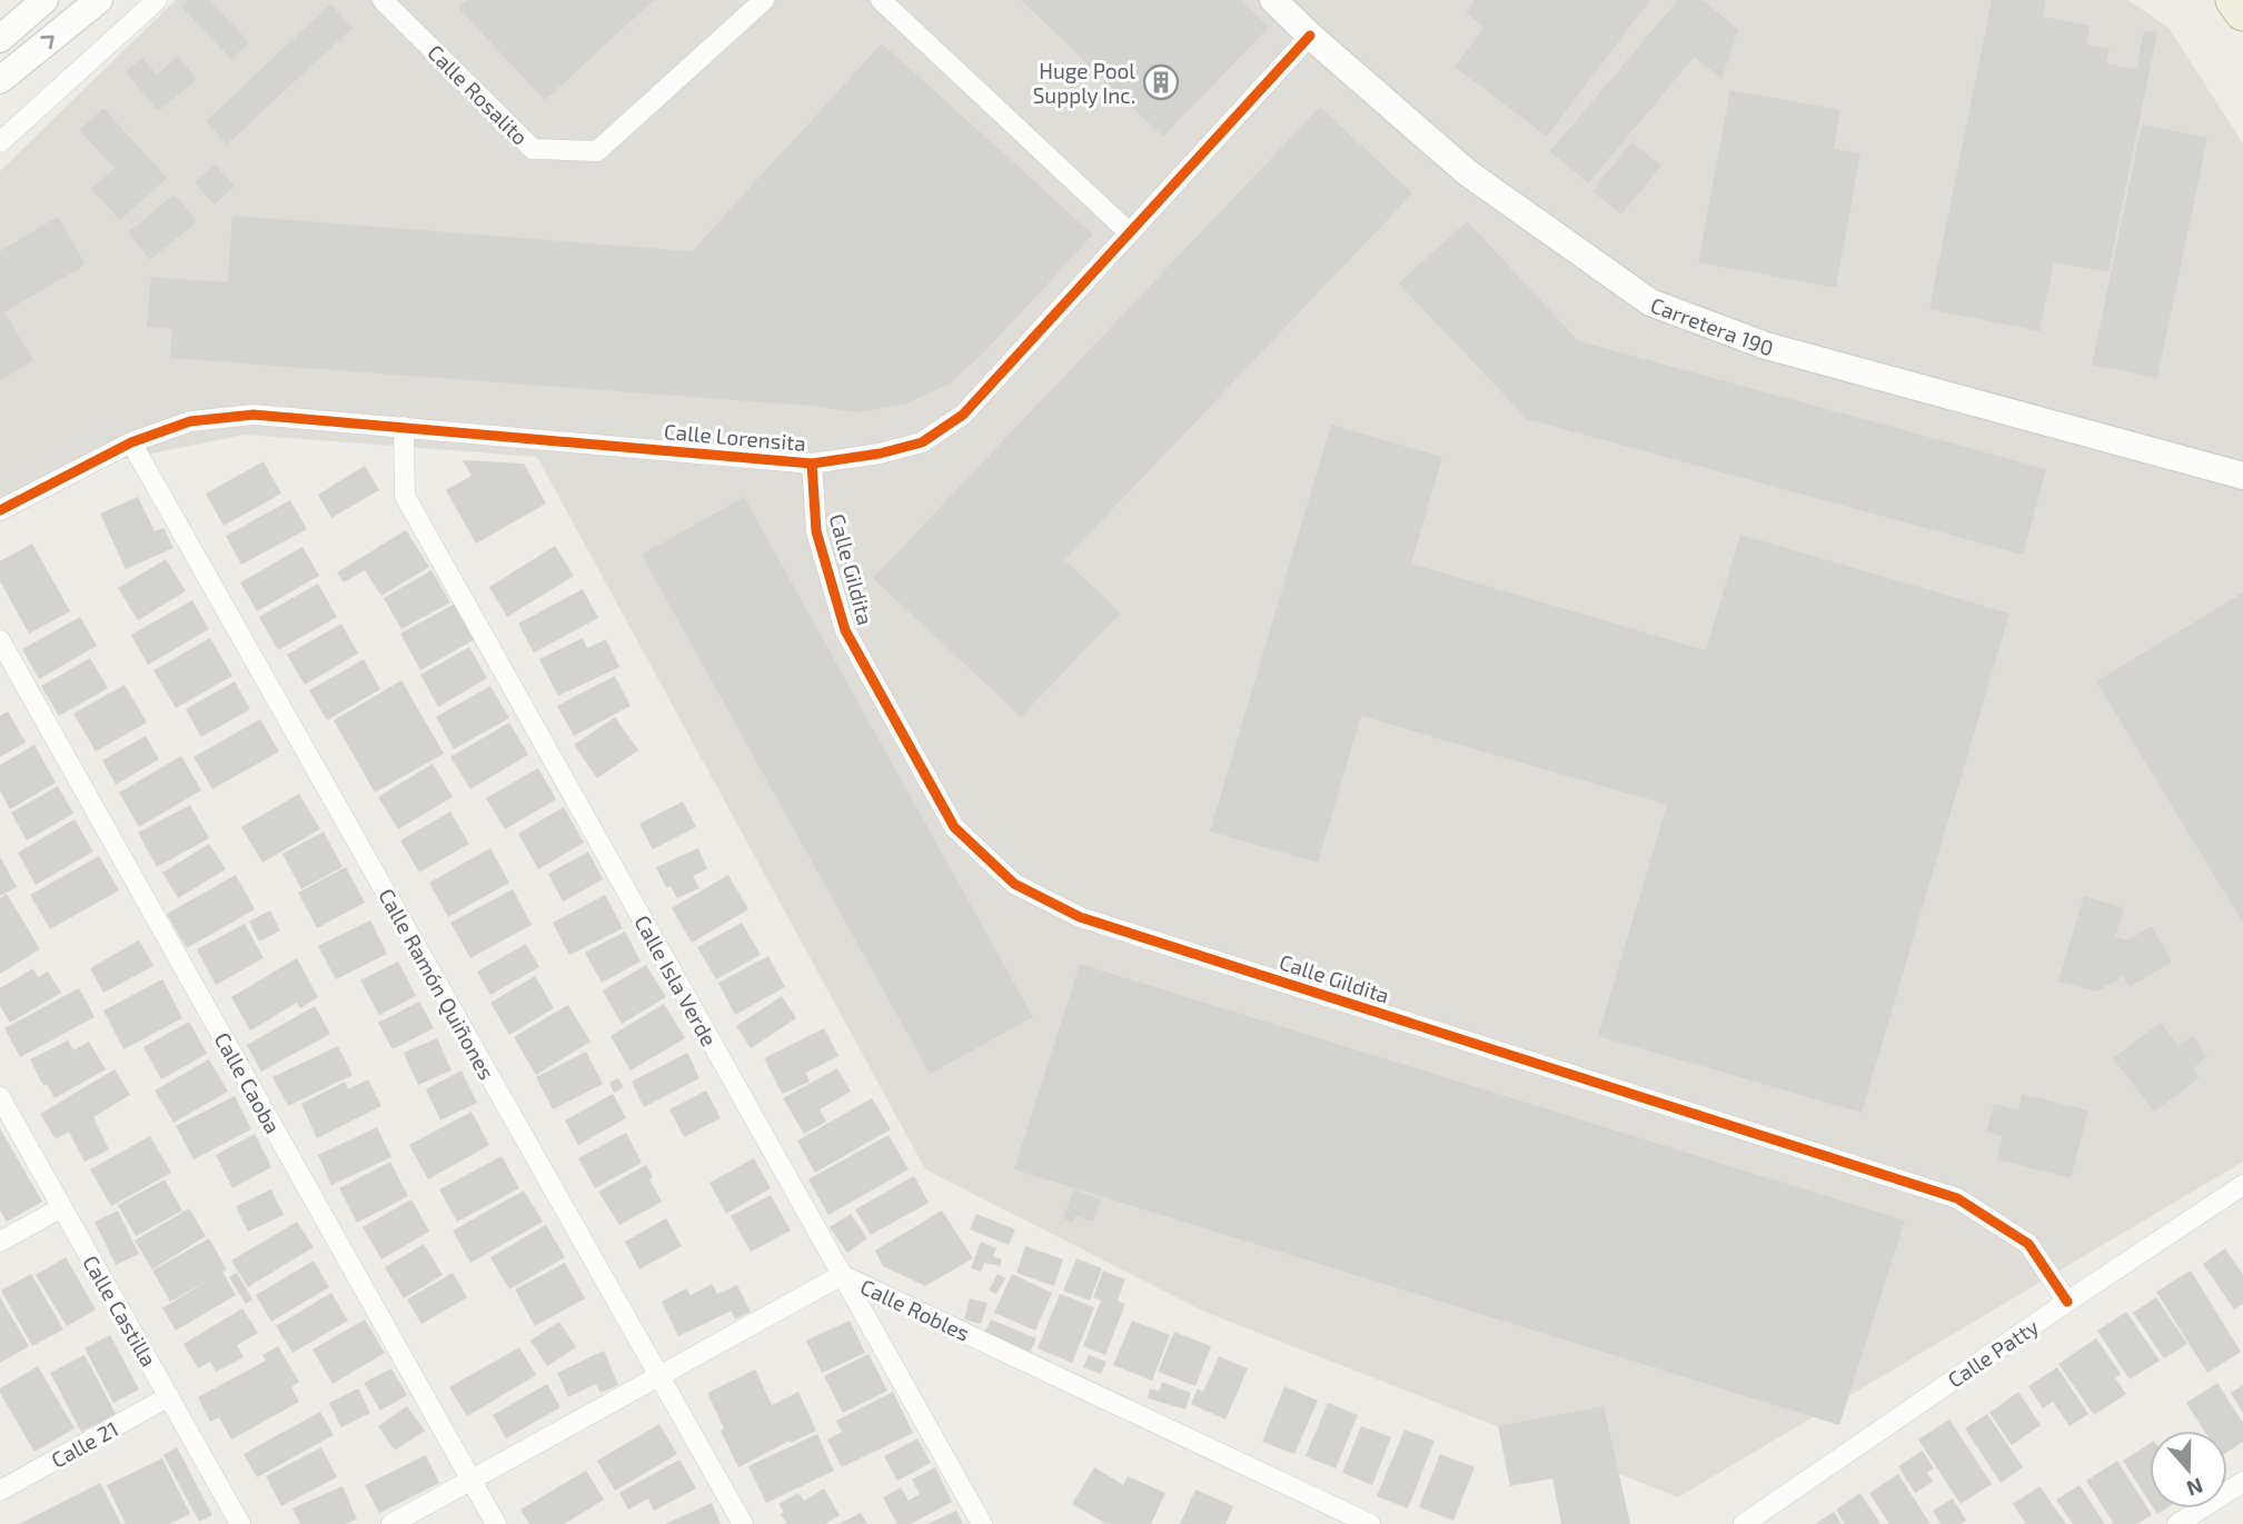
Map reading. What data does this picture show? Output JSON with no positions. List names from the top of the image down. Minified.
{"streets":{"street":["Calle Rosalito","Carretera 190","Calle Lorensita","Calle Gildita","Calle Isla Verde","Calle Ramón Quiñones","Calle Caoba","Calle Robles","Calle Castilla","Calle Patty","Calle 21"]},"crossings":[["Carretera 190","Calle Lorensita"],["Calle Lorensita","Calle Gildita"],["Calle Lorensita","Calle Isla Verde"],["Calle Lorensita","Calle Ramón Quiñones"],["Calle Gildita","Calle Patty"],["Calle Isla Verde","Calle Robles"],["Calle Ramón Quiñones","Calle Robles"],["Calle Caoba","Calle Robles"],["Calle Castilla","Calle 21"]],"places":{"building":["Huge Pool Supply Inc."]},"north":"bottom"}
